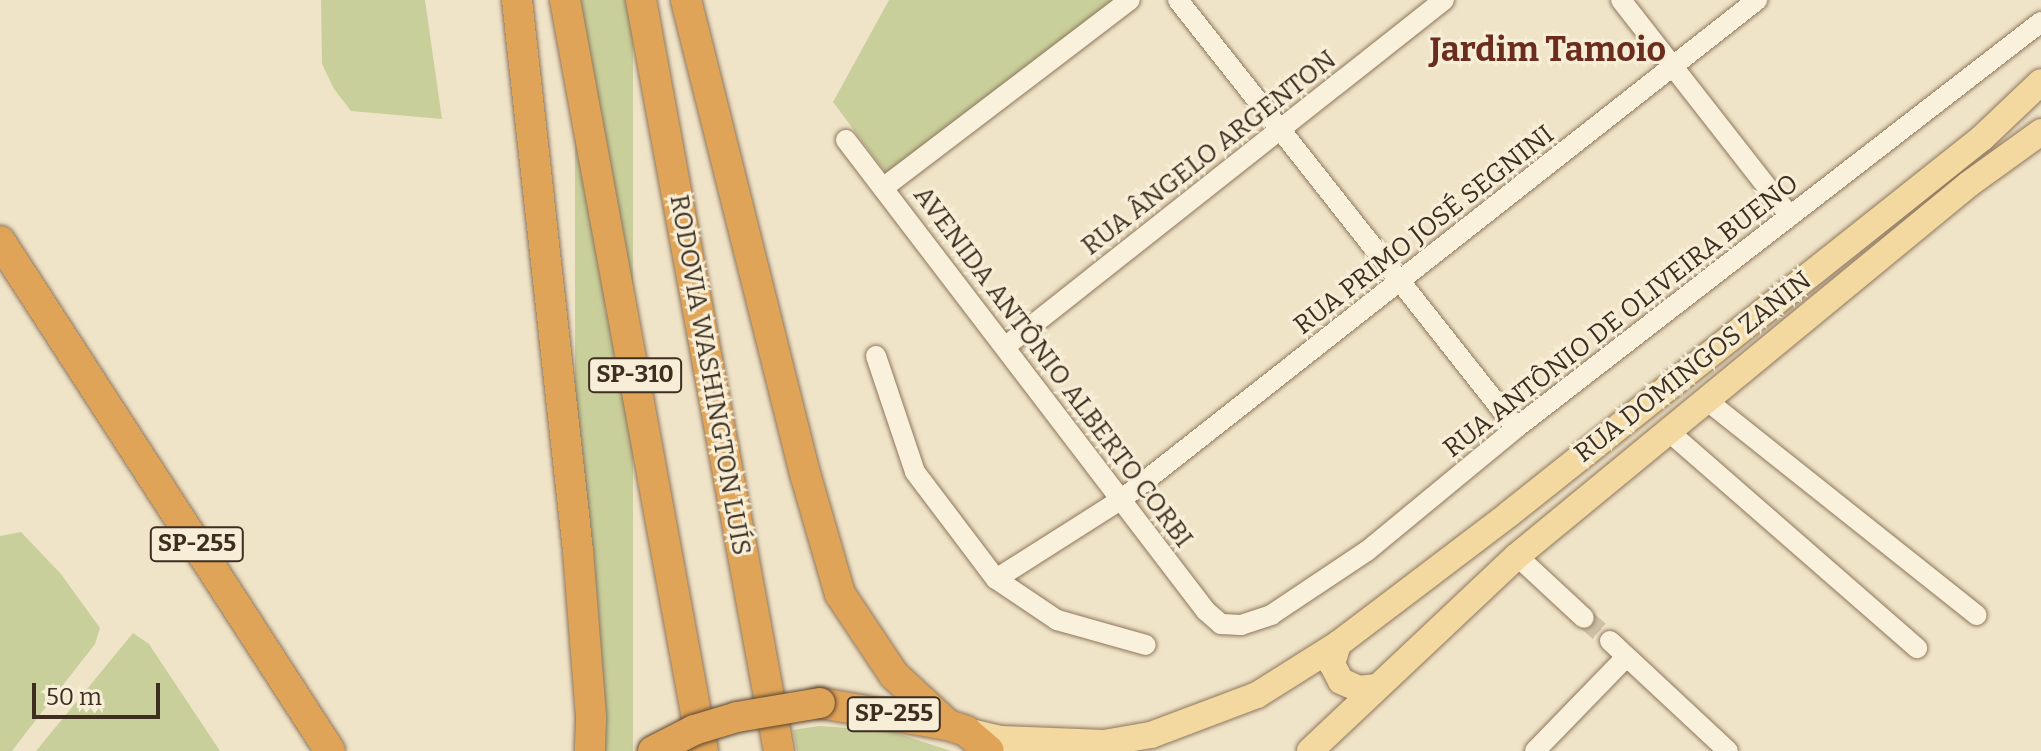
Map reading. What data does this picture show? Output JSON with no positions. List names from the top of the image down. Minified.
{"streets":{"highway":["SP-310","RODOVIA WASHINGTON LUÍS","SP-255"],"main road":["RUA DOMINGOS ZANIN"],"street":["RUA ÂNGELO ARGENTON","RUA PRIMO JOSÉ SEGNINI","RUA ANTÔNIO DE OLIVEIRA BUENO","AVENIDA ANTÔNIO ALBERTO CORBI"]},"crossings":[["RUA ÂNGELO ARGENTON","AVENIDA ANTÔNIO ALBERTO CORBI"],["RUA PRIMO JOSÉ SEGNINI","AVENIDA ANTÔNIO ALBERTO CORBI"],["RUA ANTÔNIO DE OLIVEIRA BUENO","AVENIDA ANTÔNIO ALBERTO CORBI"],["RUA DOMINGOS ZANIN","SP-255"]],"districts":["Jardim Tamoio"],"scale_bar":"50 m"}
